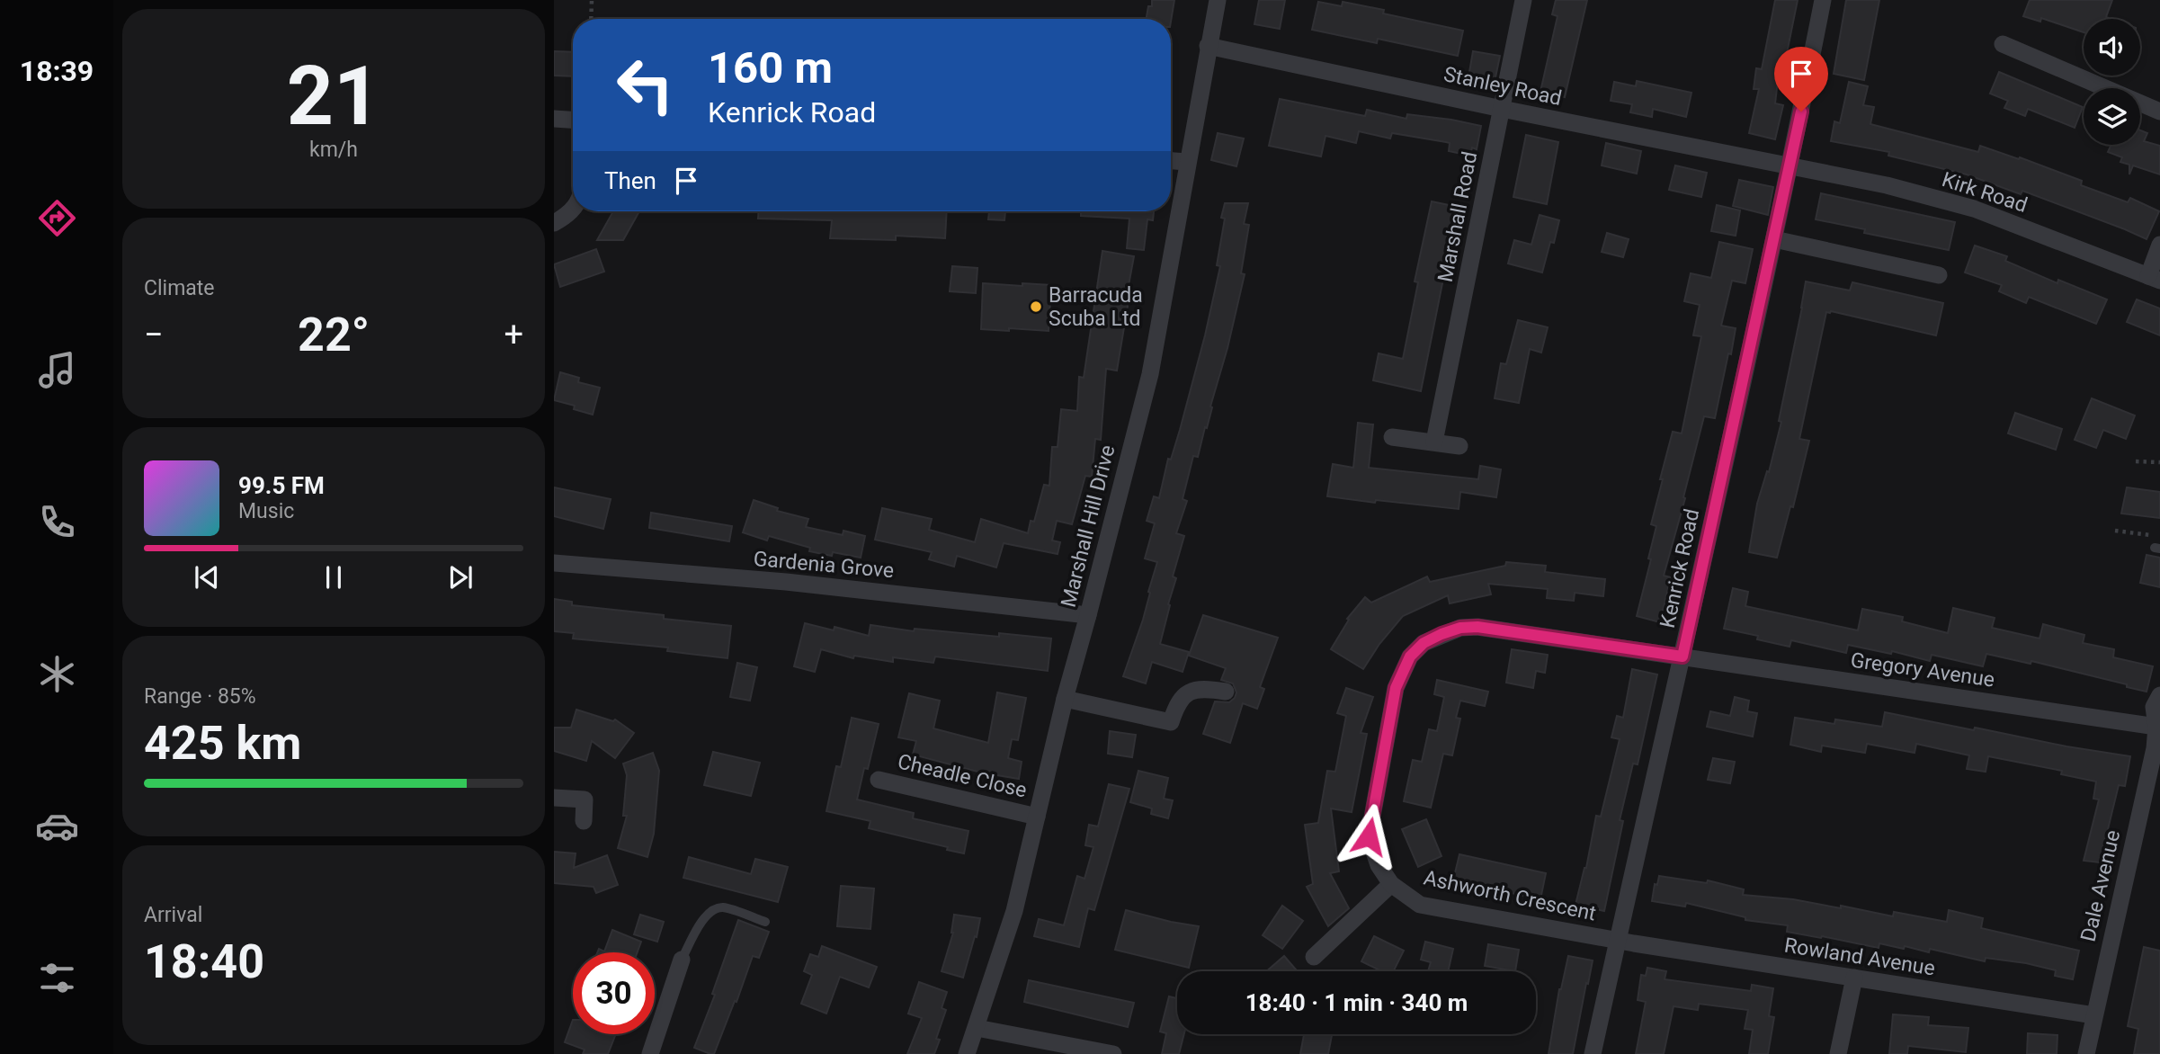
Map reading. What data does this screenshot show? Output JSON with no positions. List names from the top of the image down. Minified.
{"streets":{"street":["Stanley Road","Kirk Road","Marshall Road","Marshall Hill Drive","Gardenia Grove","Kenrick Road","Gregory Avenue","Cheadle Close","Dale Avenue","Ashworth Crescent","Rowland Avenue"]},"crossings":[["Stanley Road","Kirk Road"],["Stanley Road","Marshall Road"],["Stanley Road","Marshall Hill Drive"],["Stanley Road","Kenrick Road"],["Kirk Road","Kenrick Road"],["Marshall Hill Drive","Gardenia Grove"],["Marshall Hill Drive","Cheadle Close"],["Kenrick Road","Gregory Avenue"],["Kenrick Road","Ashworth Crescent"],["Kenrick Road","Rowland Avenue"],["Gregory Avenue","Dale Avenue"],["Gregory Avenue","Ashworth Crescent"],["Dale Avenue","Rowland Avenue"],["Ashworth Crescent","Rowland Avenue"]],"places":["Barracuda Scuba Ltd"],"page":{"tabs":"18:39","tile":[["21","km/h"],"Climate",["Range · 85%","425 km"],["Arrival","18:40"]],"turn":["160 m","Kenrick Road"],"then":"Then","heat":["−","22°","+"],"song":["99.5 FM","Music"],"limit":"30","trip":"18:40 · 1 min · 340 m"}}
